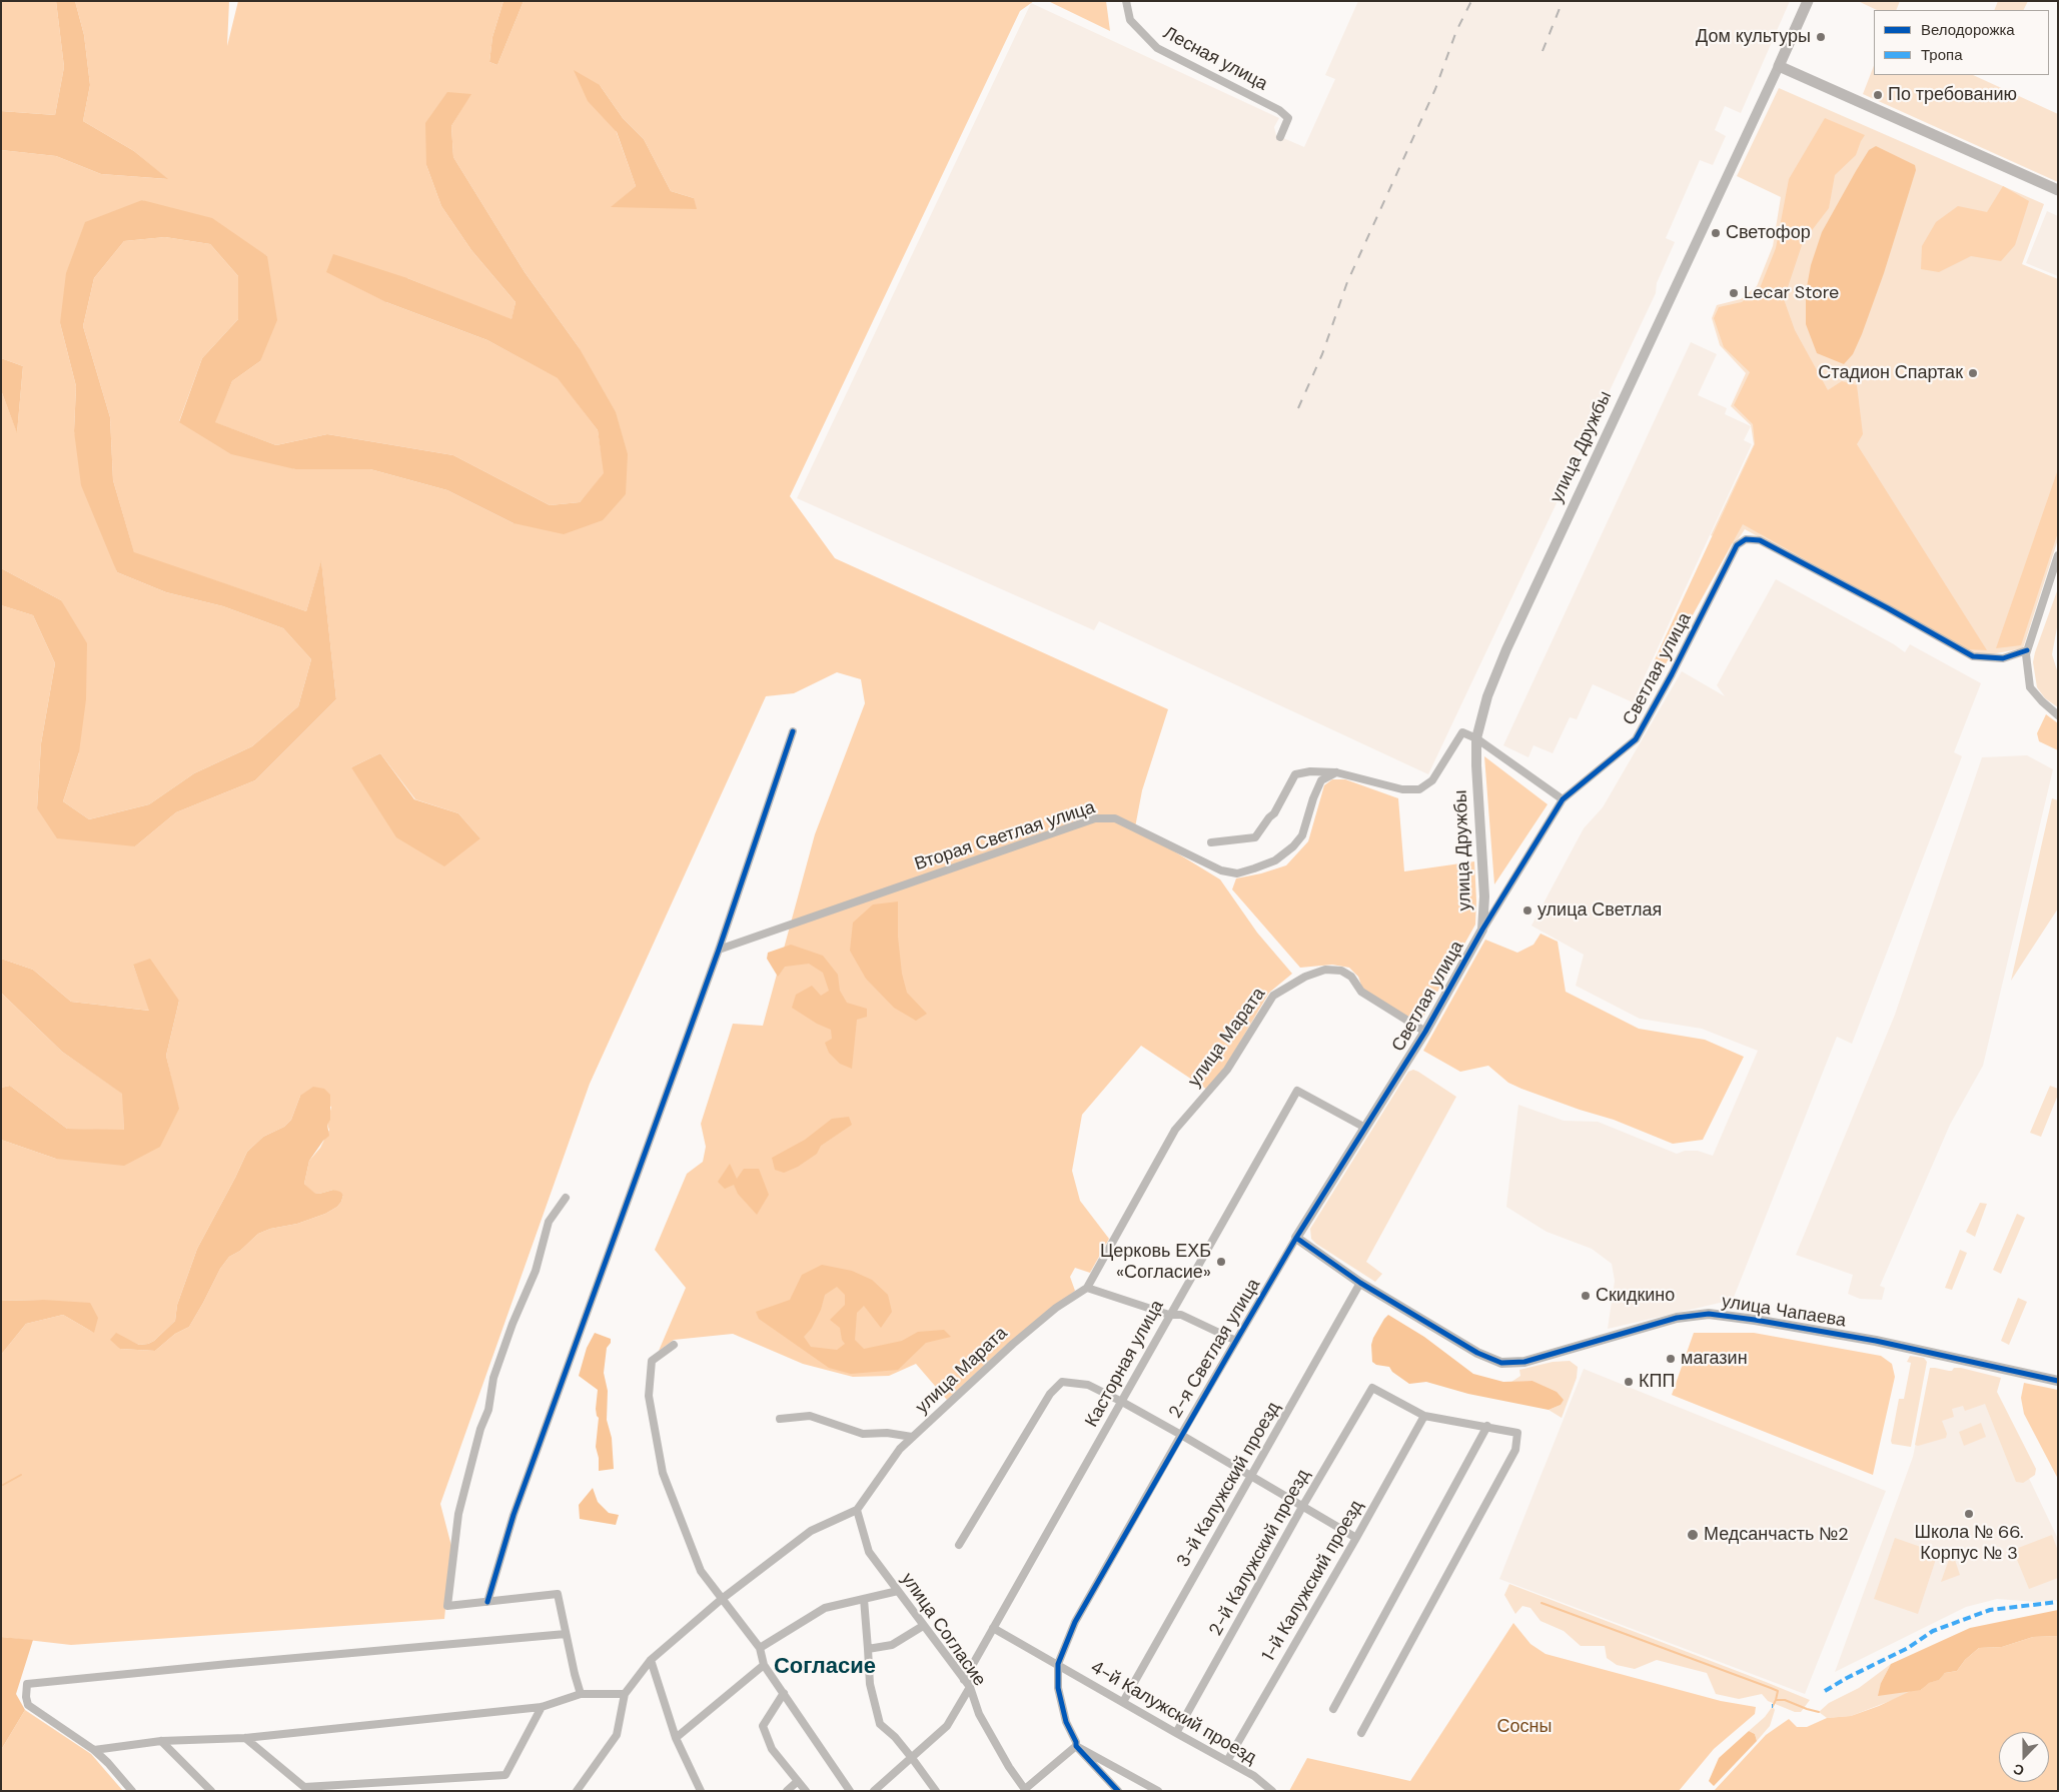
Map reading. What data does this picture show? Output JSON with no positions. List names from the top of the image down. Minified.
{"streets":{"main road":["улица Дружбы"],"street":["Лесная улица","Светлая улица","Вторая Светлая улица","улица Марата","улица Чапаева","2-я Светлая улица","Касторная улица","3-й Калужский проезд","2-й Калужский проезд","1-й Калужский проезд","улица Согласие","4-й Калужский проезд"]},"crossings":[["улица Дружбы","Светлая улица"],["Светлая улица","улица Марата"],["Светлая улица","2-я Светлая улица"],["Светлая улица","Касторная улица"],["улица Марата","улица Согласие"],["улица Чапаева","3-й Калужский проезд"],["2-я Светлая улица","4-й Калужский проезд"],["Касторная улица","улица Согласие"],["Касторная улица","4-й Калужский проезд"],["3-й Калужский проезд","4-й Калужский проезд"],["2-й Калужский проезд","1-й Калужский проезд"],["2-й Калужский проезд","4-й Калужский проезд"],["1-й Калужский проезд","4-й Калужский проезд"]],"districts":["Согласие"],"parks":["Сосны"],"places":["Дом культуры","По требованию","Светофор","Lecar Store","Стадион Спартак","улица Светлая","Церковь ЕХБ «Согласие»","Скидкино","магазин","КПП","Школа № 66. Корпус № 3","Медсанчасть №2"],"legend":["Велодорожка","Тропа"],"north":"bottom"}
